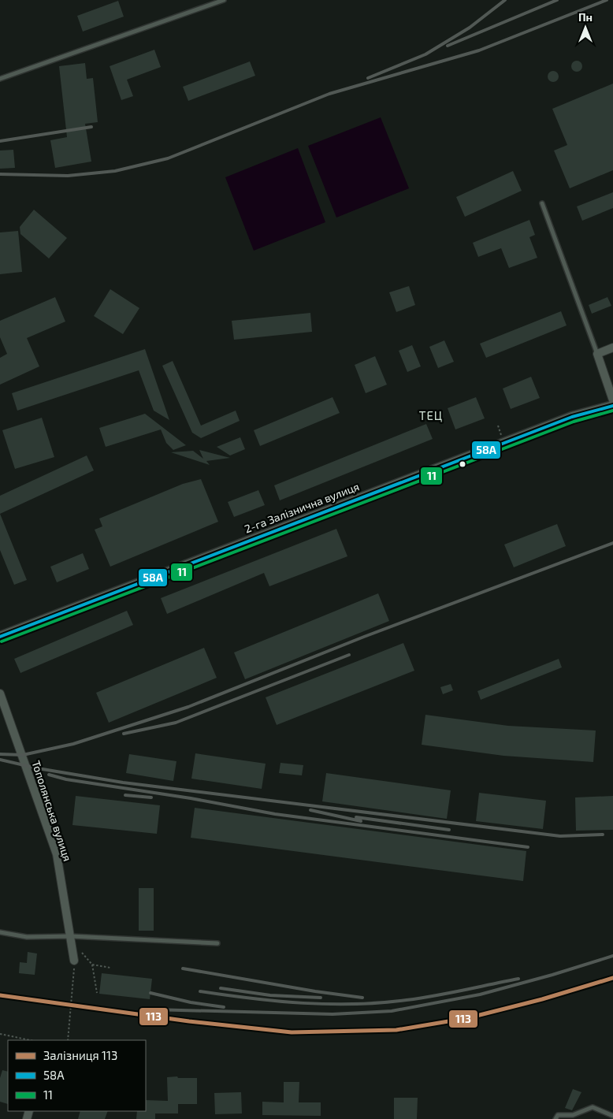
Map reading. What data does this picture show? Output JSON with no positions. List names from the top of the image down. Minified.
{"streets":{"street":["2-га Залізнична вулиця","Тополянська вулиця"]},"districts":["ТЕЦ"],"lines":["transit line 58А","transit line 11","rail line 113"],"legend":["Залізниця 113","58А","11"],"north":"top"}
